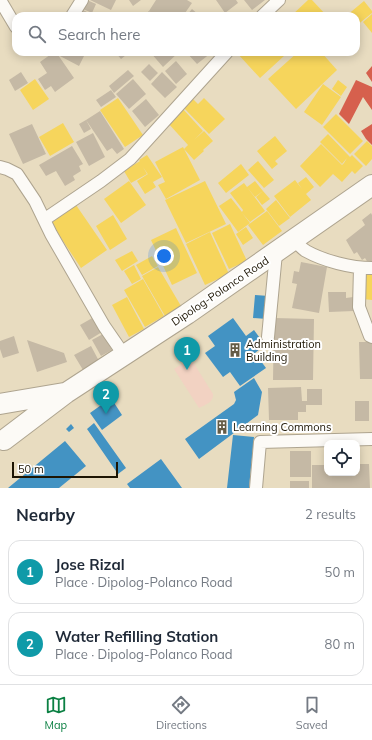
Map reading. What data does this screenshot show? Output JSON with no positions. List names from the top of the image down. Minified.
{"streets":{"highway":["Dipolog-Polanco Road"]},"places":{"building":["Administration Building","Learning Commons"]},"scale_bar":"50 m","page":{"search":"Search here","pins":["1","2"],"scale":"50 m","heading":["Nearby","2 results"],"list":[{"mark":"1","name":"Jose Rizal","note":"Place · Dipolog-Polanco Road","value":"50 m"},{"mark":"2","name":"Water Refilling Station","note":"Place · Dipolog-Polanco Road","value":"80 m"}],"nav":["Map","Directions","Saved"]}}
